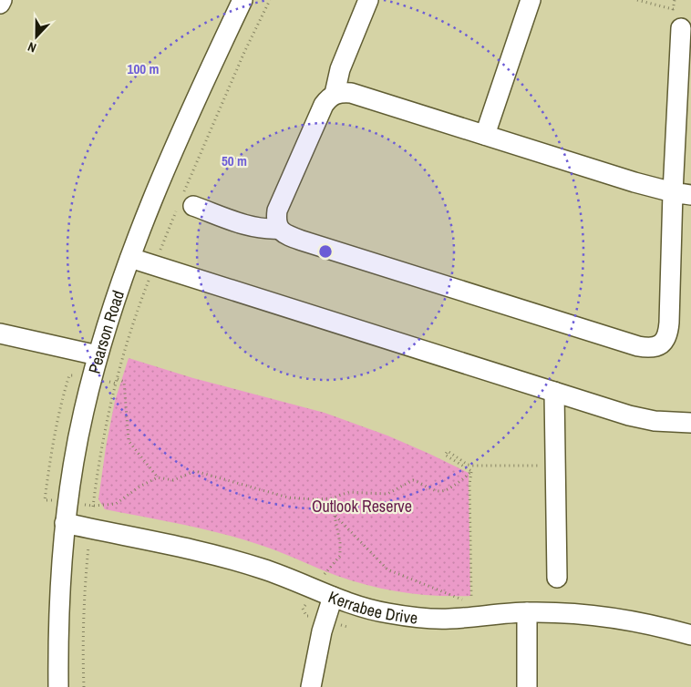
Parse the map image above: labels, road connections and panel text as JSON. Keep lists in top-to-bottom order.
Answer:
{
  "streets": {
    "street": ["Pearson Road", "Kerrabee Drive"]
  },
  "crossings": [
    ["Pearson Road", "Kerrabee Drive"]
  ],
  "parks": ["Outlook Reserve"],
  "north": "bottom",
  "rings": ["100 m", "50 m"]
}
